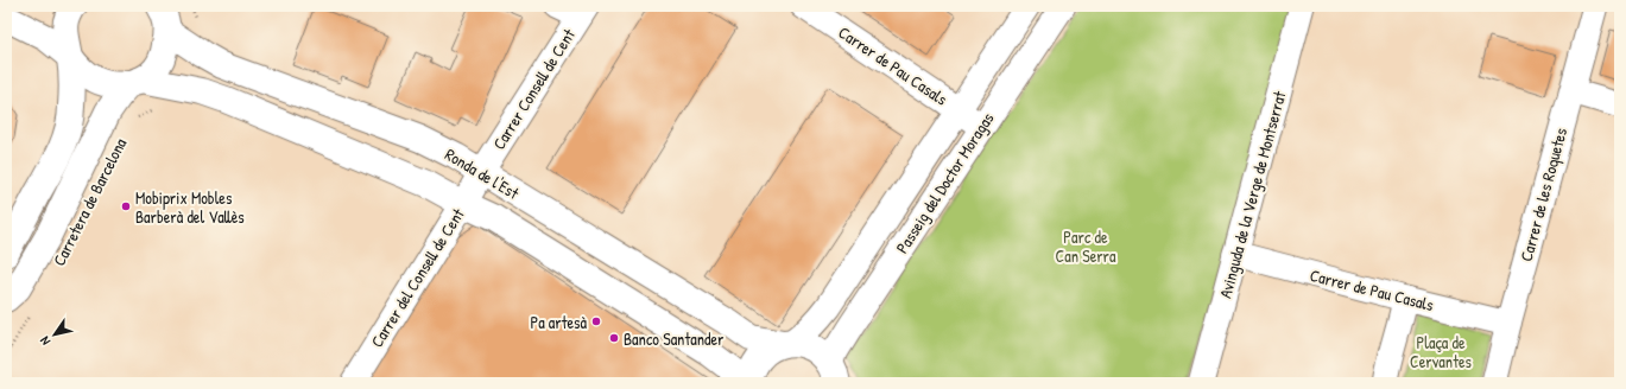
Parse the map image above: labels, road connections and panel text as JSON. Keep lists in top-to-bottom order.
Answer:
{
  "streets": {
    "street": [
      "Carrer de Pau Casals",
      "Carrer Consell de Cent",
      "Ronda de l'Est",
      "Passeig del Doctor Moragas",
      "Avinguda de la Verge de Montserrat",
      "Carrer de les Roquetes",
      "Carrer del Consell de Cent"
    ],
    "path": ["Carretera de Barcelona"]
  },
  "crossings": [
    ["Carrer de Pau Casals", "Passeig del Doctor Moragas"],
    ["Carrer de Pau Casals", "Avinguda de la Verge de Montserrat"],
    ["Carrer de Pau Casals", "Carrer de les Roquetes"],
    ["Carrer Consell de Cent", "Ronda de l'Est"],
    ["Carrer Consell de Cent", "Carrer del Consell de Cent"],
    ["Ronda de l'Est", "Passeig del Doctor Moragas"],
    ["Ronda de l'Est", "Carrer del Consell de Cent"]
  ],
  "parks": ["Parc de Can Serra", "Plaça de Cervantes"],
  "places": ["Mobiprix Mobles Barberà del Vallès", "Pa artesà", "Banco Santander"],
  "north": "bottom left"
}
